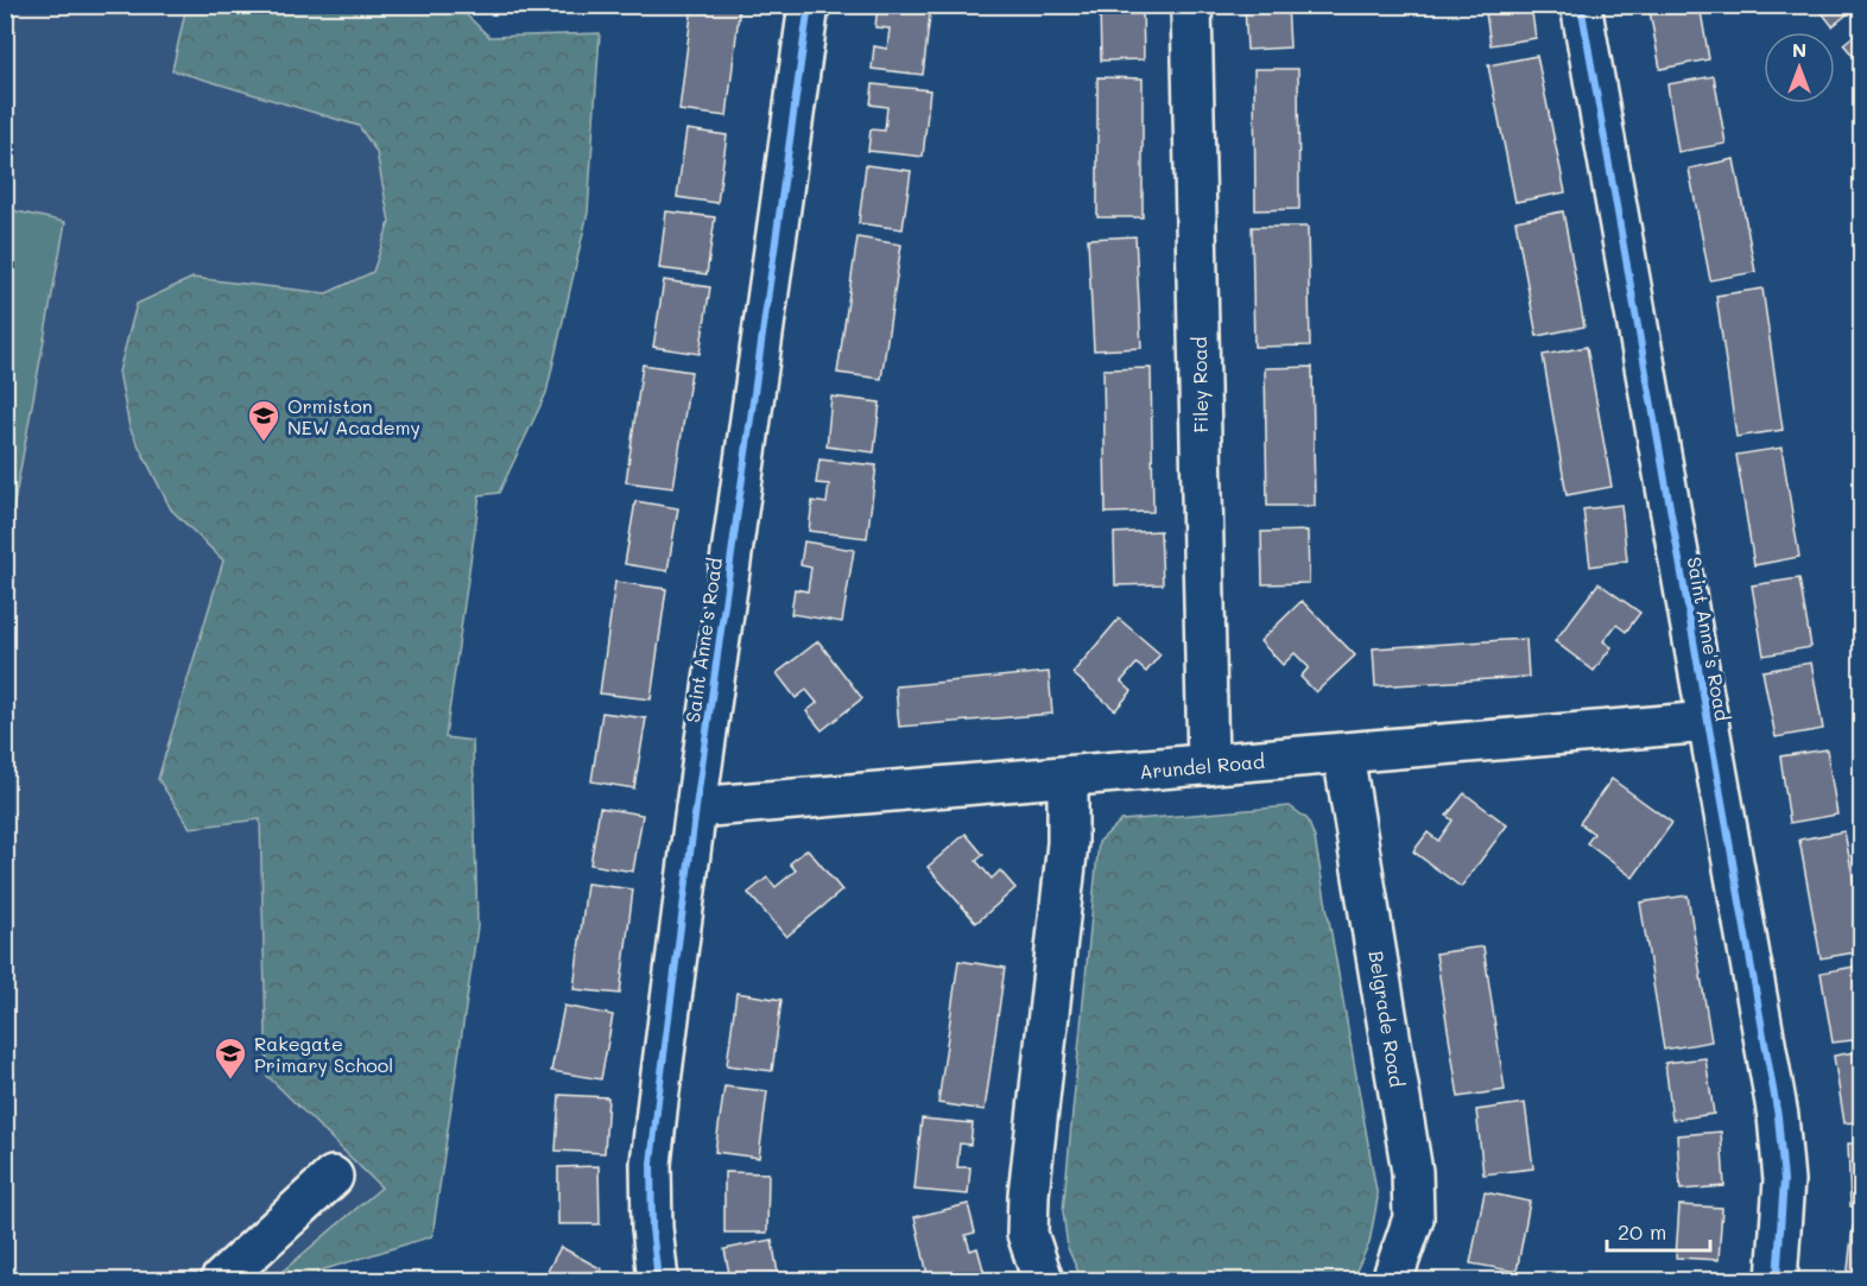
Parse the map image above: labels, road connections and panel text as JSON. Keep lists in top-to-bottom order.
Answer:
{
  "streets": {
    "street": [
      "Filey Road",
      "Saint Anne's Road",
      "Arundel Road",
      "Belgrade Road"
    ]
  },
  "crossings": [
    ["Filey Road", "Arundel Road"],
    ["Saint Anne's Road", "Arundel Road"],
    ["Arundel Road", "Belgrade Road"]
  ],
  "places": {
    "school or university": ["Ormiston NEW Academy", "Rakegate Primary School"]
  },
  "scale_bar": "20 m",
  "north": "top"
}
